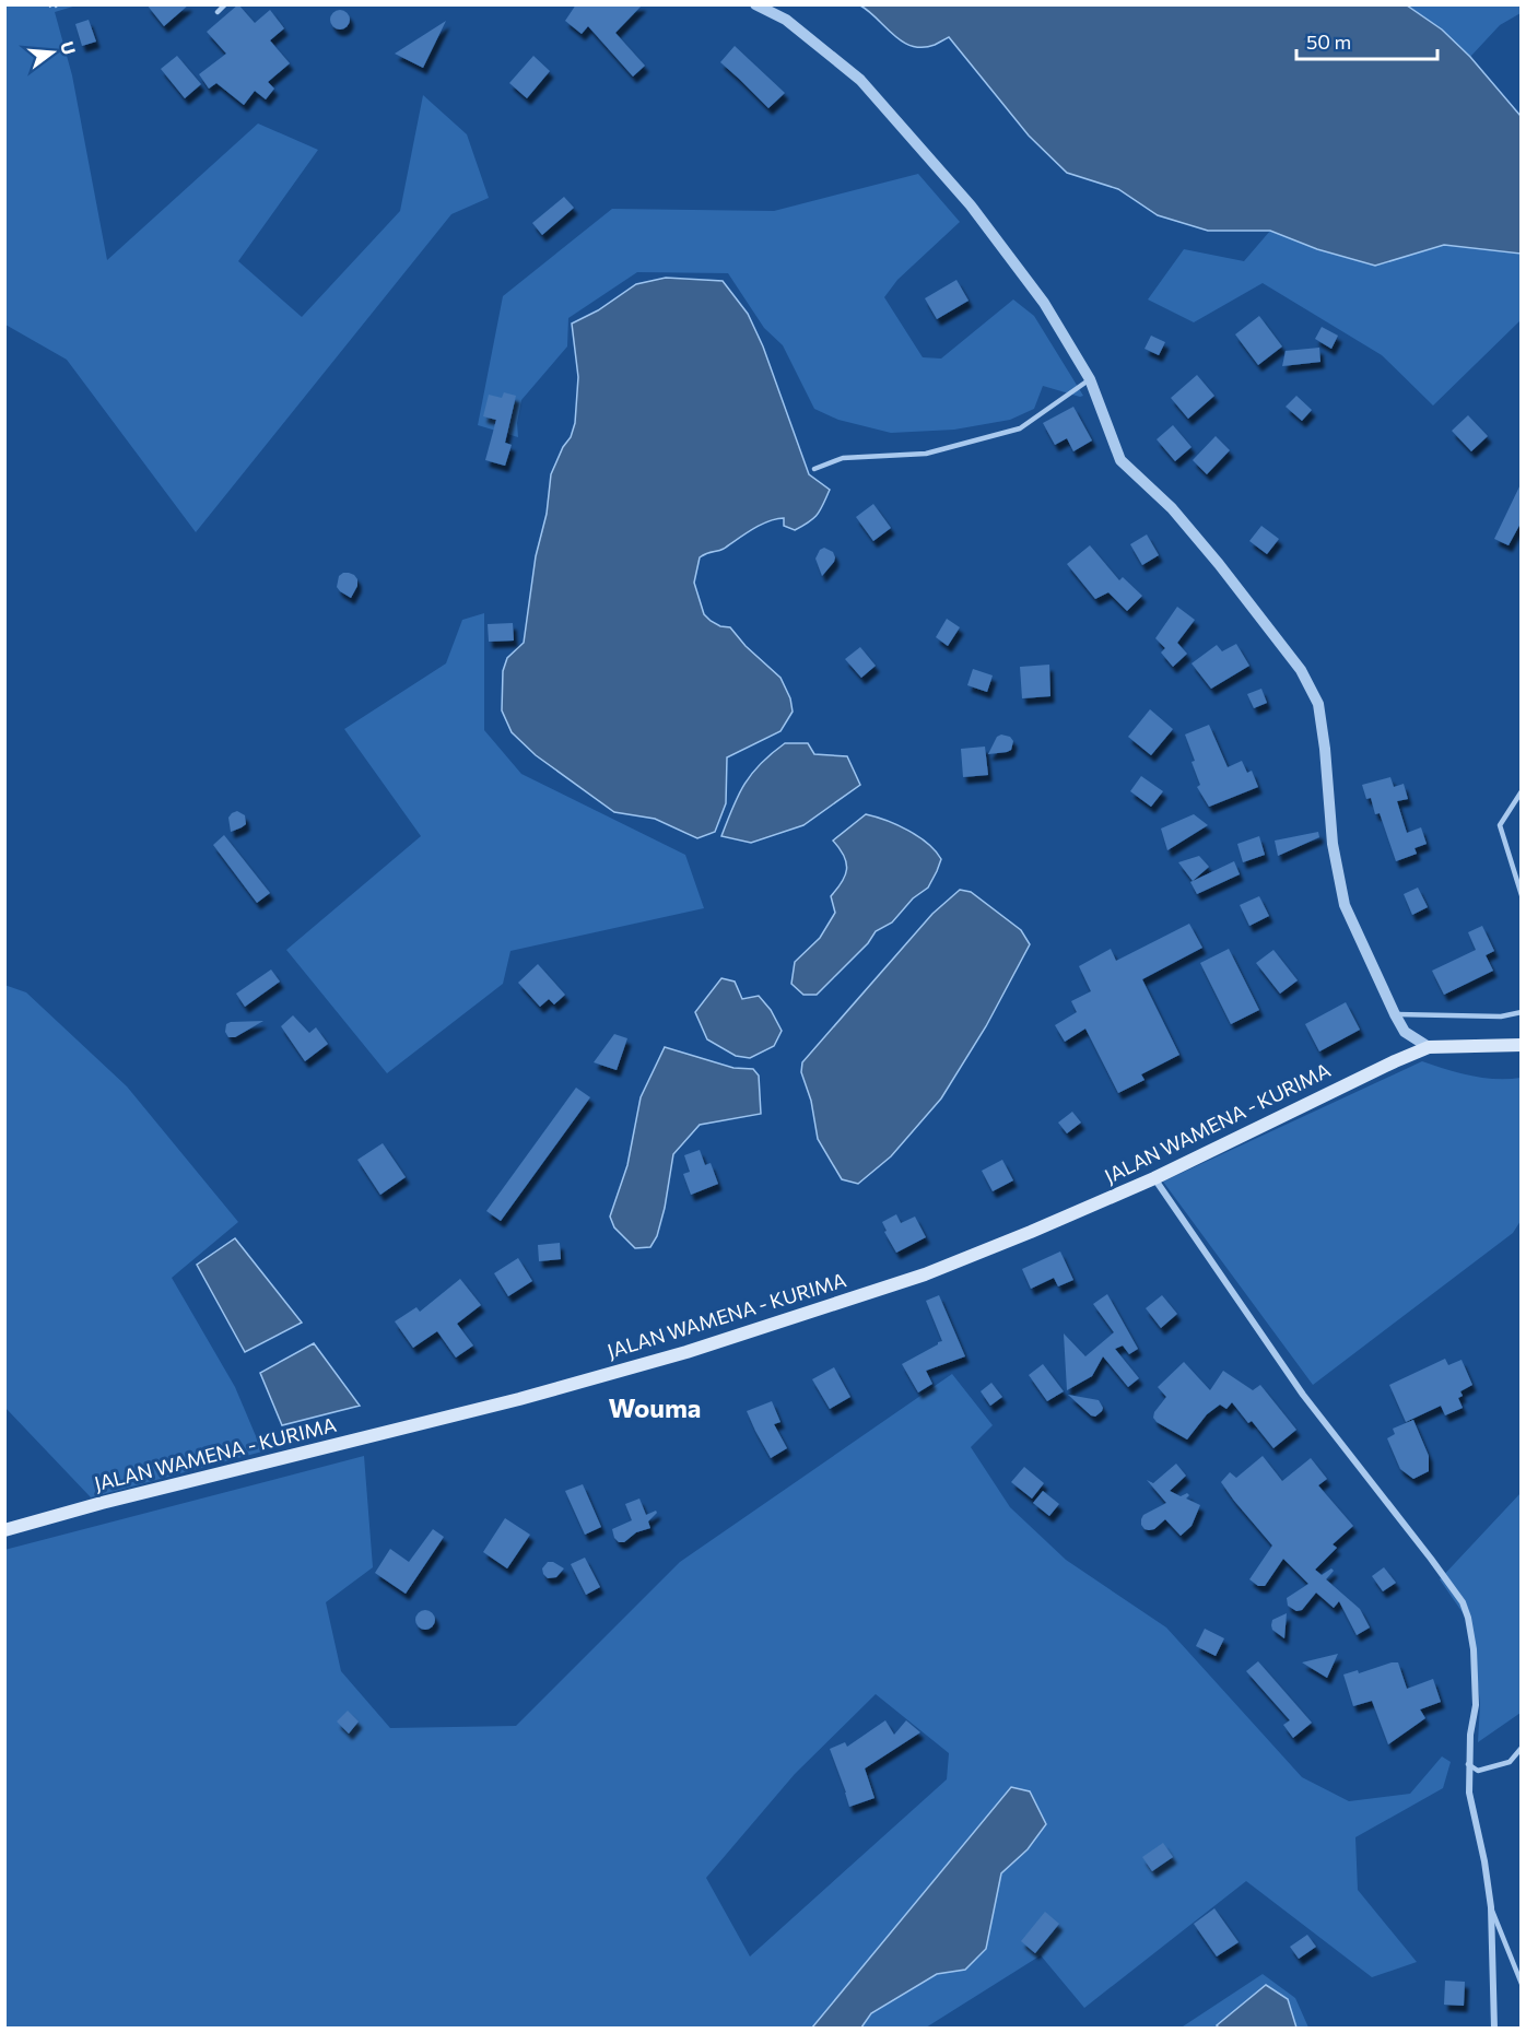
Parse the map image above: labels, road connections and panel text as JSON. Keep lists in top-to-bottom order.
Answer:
{
  "streets": {
    "main road": ["JALAN WAMENA - KURIMA"]
  },
  "districts": ["Wouma"],
  "scale_bar": "50 m",
  "north": "right"
}
